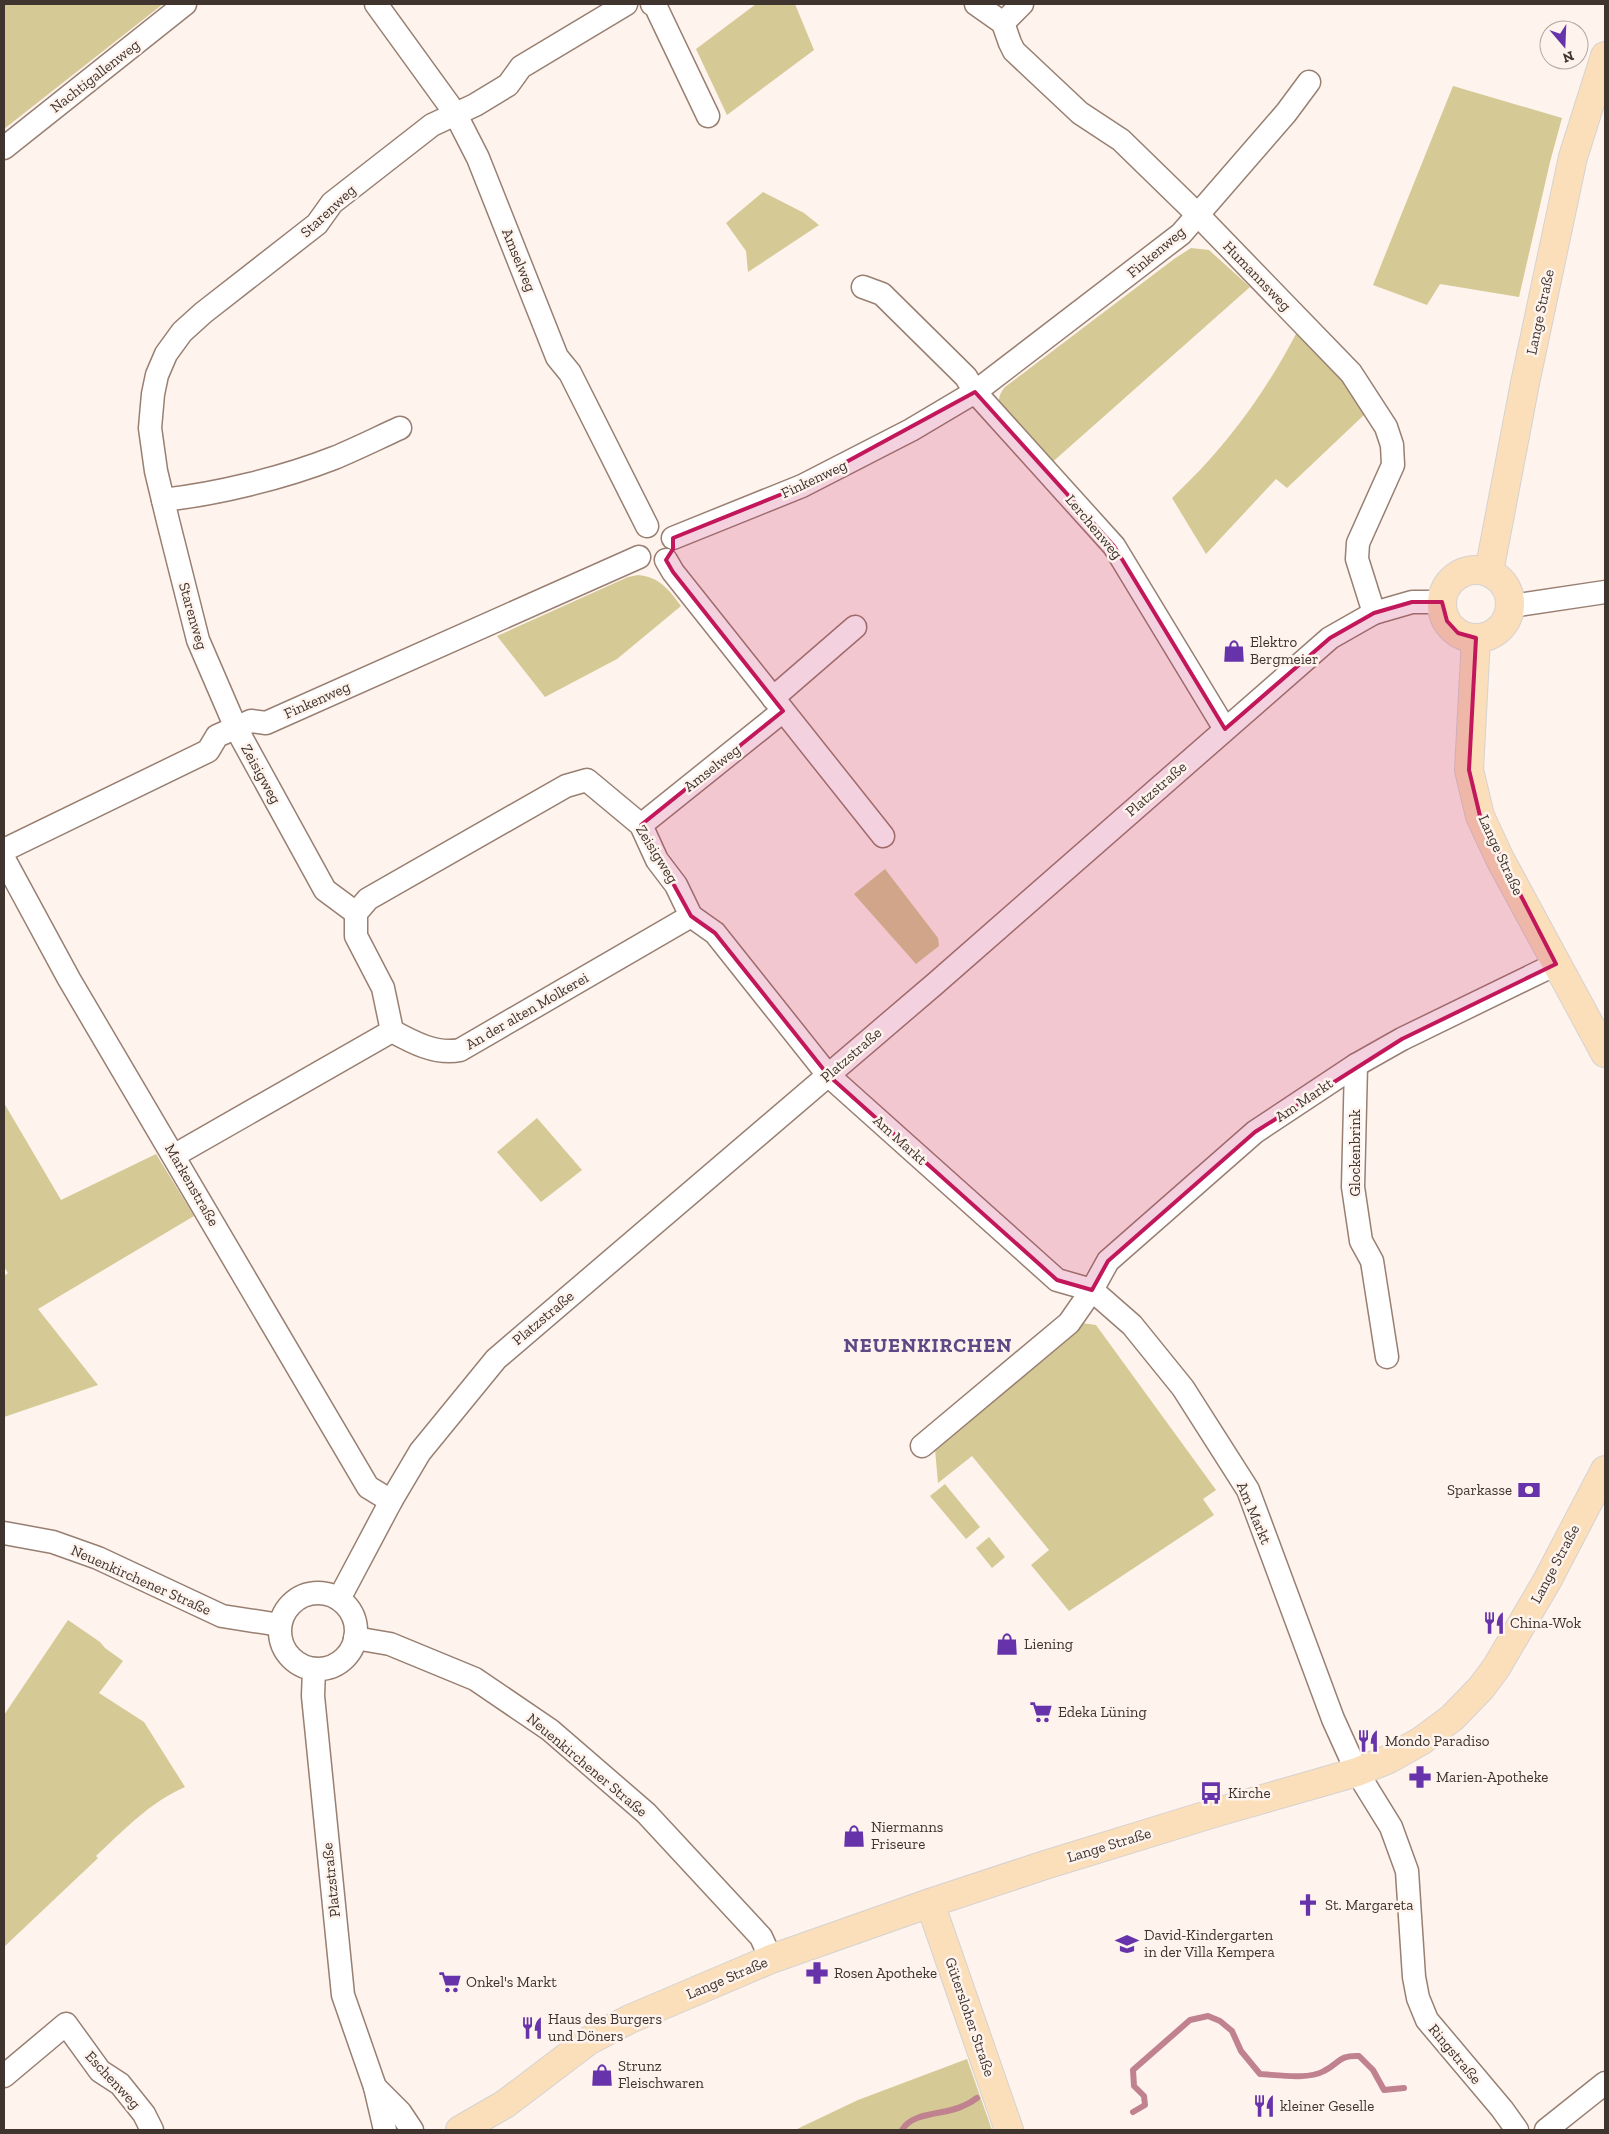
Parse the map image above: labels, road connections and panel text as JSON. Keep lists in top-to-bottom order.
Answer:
{
  "streets": {
    "main road": ["Lange Straße", "Gütersloher Straße"],
    "street": [
      "Nachtigallenweg",
      "Starenweg",
      "Finkenweg",
      "Amselweg",
      "Humannsweg",
      "Lerchenweg",
      "Zeisigweg",
      "Platzstraße",
      "An der alten Molkerei",
      "Am Markt",
      "Glockenbrink",
      "Markenstraße",
      "Neuenkirchener Straße",
      "Ringstraße",
      "Eschenweg"
    ]
  },
  "crossings": [
    ["Starenweg", "Finkenweg"],
    ["Starenweg", "Amselweg"],
    ["Starenweg", "Zeisigweg"],
    ["Finkenweg", "Amselweg"],
    ["Finkenweg", "Humannsweg"],
    ["Finkenweg", "Lerchenweg"],
    ["Finkenweg", "Zeisigweg"],
    ["Amselweg", "Zeisigweg"],
    ["Humannsweg", "Platzstraße"],
    ["Lange Straße", "Platzstraße"],
    ["Lange Straße", "Am Markt"],
    ["Lange Straße", "Neuenkirchener Straße"],
    ["Lange Straße", "Gütersloher Straße"],
    ["Lange Straße", "Ringstraße"],
    ["Lerchenweg", "Platzstraße"],
    ["Zeisigweg", "Platzstraße"],
    ["Zeisigweg", "An der alten Molkerei"],
    ["Zeisigweg", "Am Markt"],
    ["Platzstraße", "Am Markt"],
    ["Platzstraße", "Markenstraße"],
    ["Platzstraße", "Neuenkirchener Straße"],
    ["Am Markt", "Glockenbrink"],
    ["Am Markt", "Ringstraße"]
  ],
  "districts": ["NEUENKIRCHEN"],
  "places": {
    "shop": [
      "Elektro Bergmeier",
      "Liening",
      "Niermanns Friseure",
      "Strunz Fleischwaren"
    ],
    "bank": ["Sparkasse"],
    "restaurant": [
      "China-Wok",
      "Mondo Paradiso",
      "Haus des Burgers und Döners",
      "kleiner Geselle"
    ],
    "supermarket": ["Edeka Lüning", "Onkel's Markt"],
    "pharmacy": ["Marien-Apotheke", "Rosen Apotheke"],
    "bus stop": ["Kirche"],
    "church": ["St. Margareta"],
    "school or university": ["David-Kindergarten in der Villa Kempera"]
  },
  "north": "bottom"
}
